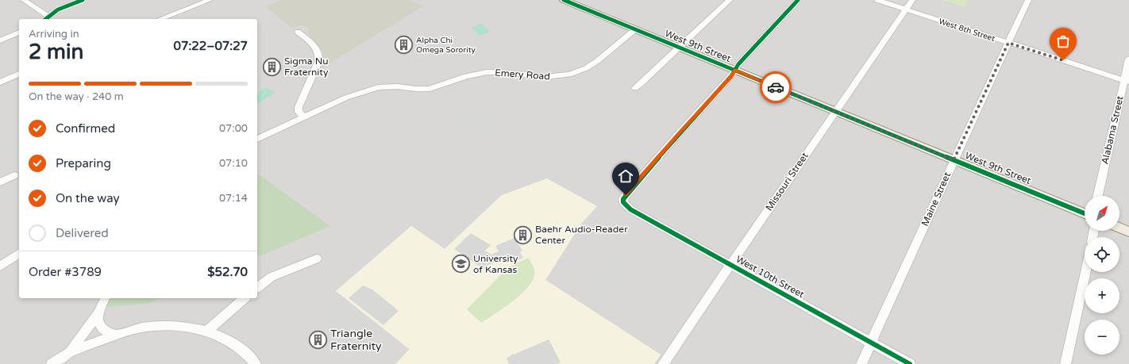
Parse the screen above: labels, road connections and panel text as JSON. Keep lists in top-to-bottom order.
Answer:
{
  "streets": {
    "main road": ["West 9th Street"],
    "street": [
      "West 8th Street",
      "Emery Road",
      "Alabama Street",
      "Missouri Street",
      "Maine Street",
      "West 10th Street"
    ]
  },
  "crossings": [
    ["West 8th Street", "Alabama Street"],
    ["West 8th Street", "Missouri Street"],
    ["West 8th Street", "Maine Street"],
    ["West 9th Street", "Emery Road"],
    ["West 9th Street", "Missouri Street"],
    ["West 9th Street", "Maine Street"],
    ["West 9th Street", "West 10th Street"],
    ["Missouri Street", "West 10th Street"],
    ["Maine Street", "West 10th Street"]
  ],
  "places": {
    "building": [
      "Alpha Chi Omega Sorority",
      "Sigma Nu Fraternity",
      "Baehr Audio-Reader Center",
      "Triangle Fraternity"
    ],
    "school or university": ["University of Kansas"]
  },
  "north": "top right",
  "page": {
    "heading": ["2 min", "Arriving in", "07:22–07:27"],
    "panel": ["Order #3789", "$52.70"],
    "bar": "On the way · 240 m",
    "list": [
      ["Confirmed", "07:00"],
      ["Preparing", "07:10"],
      ["On the way", "07:14"],
      "Delivered"
    ],
    "map_buttons": ["+", "−"]
  }
}
